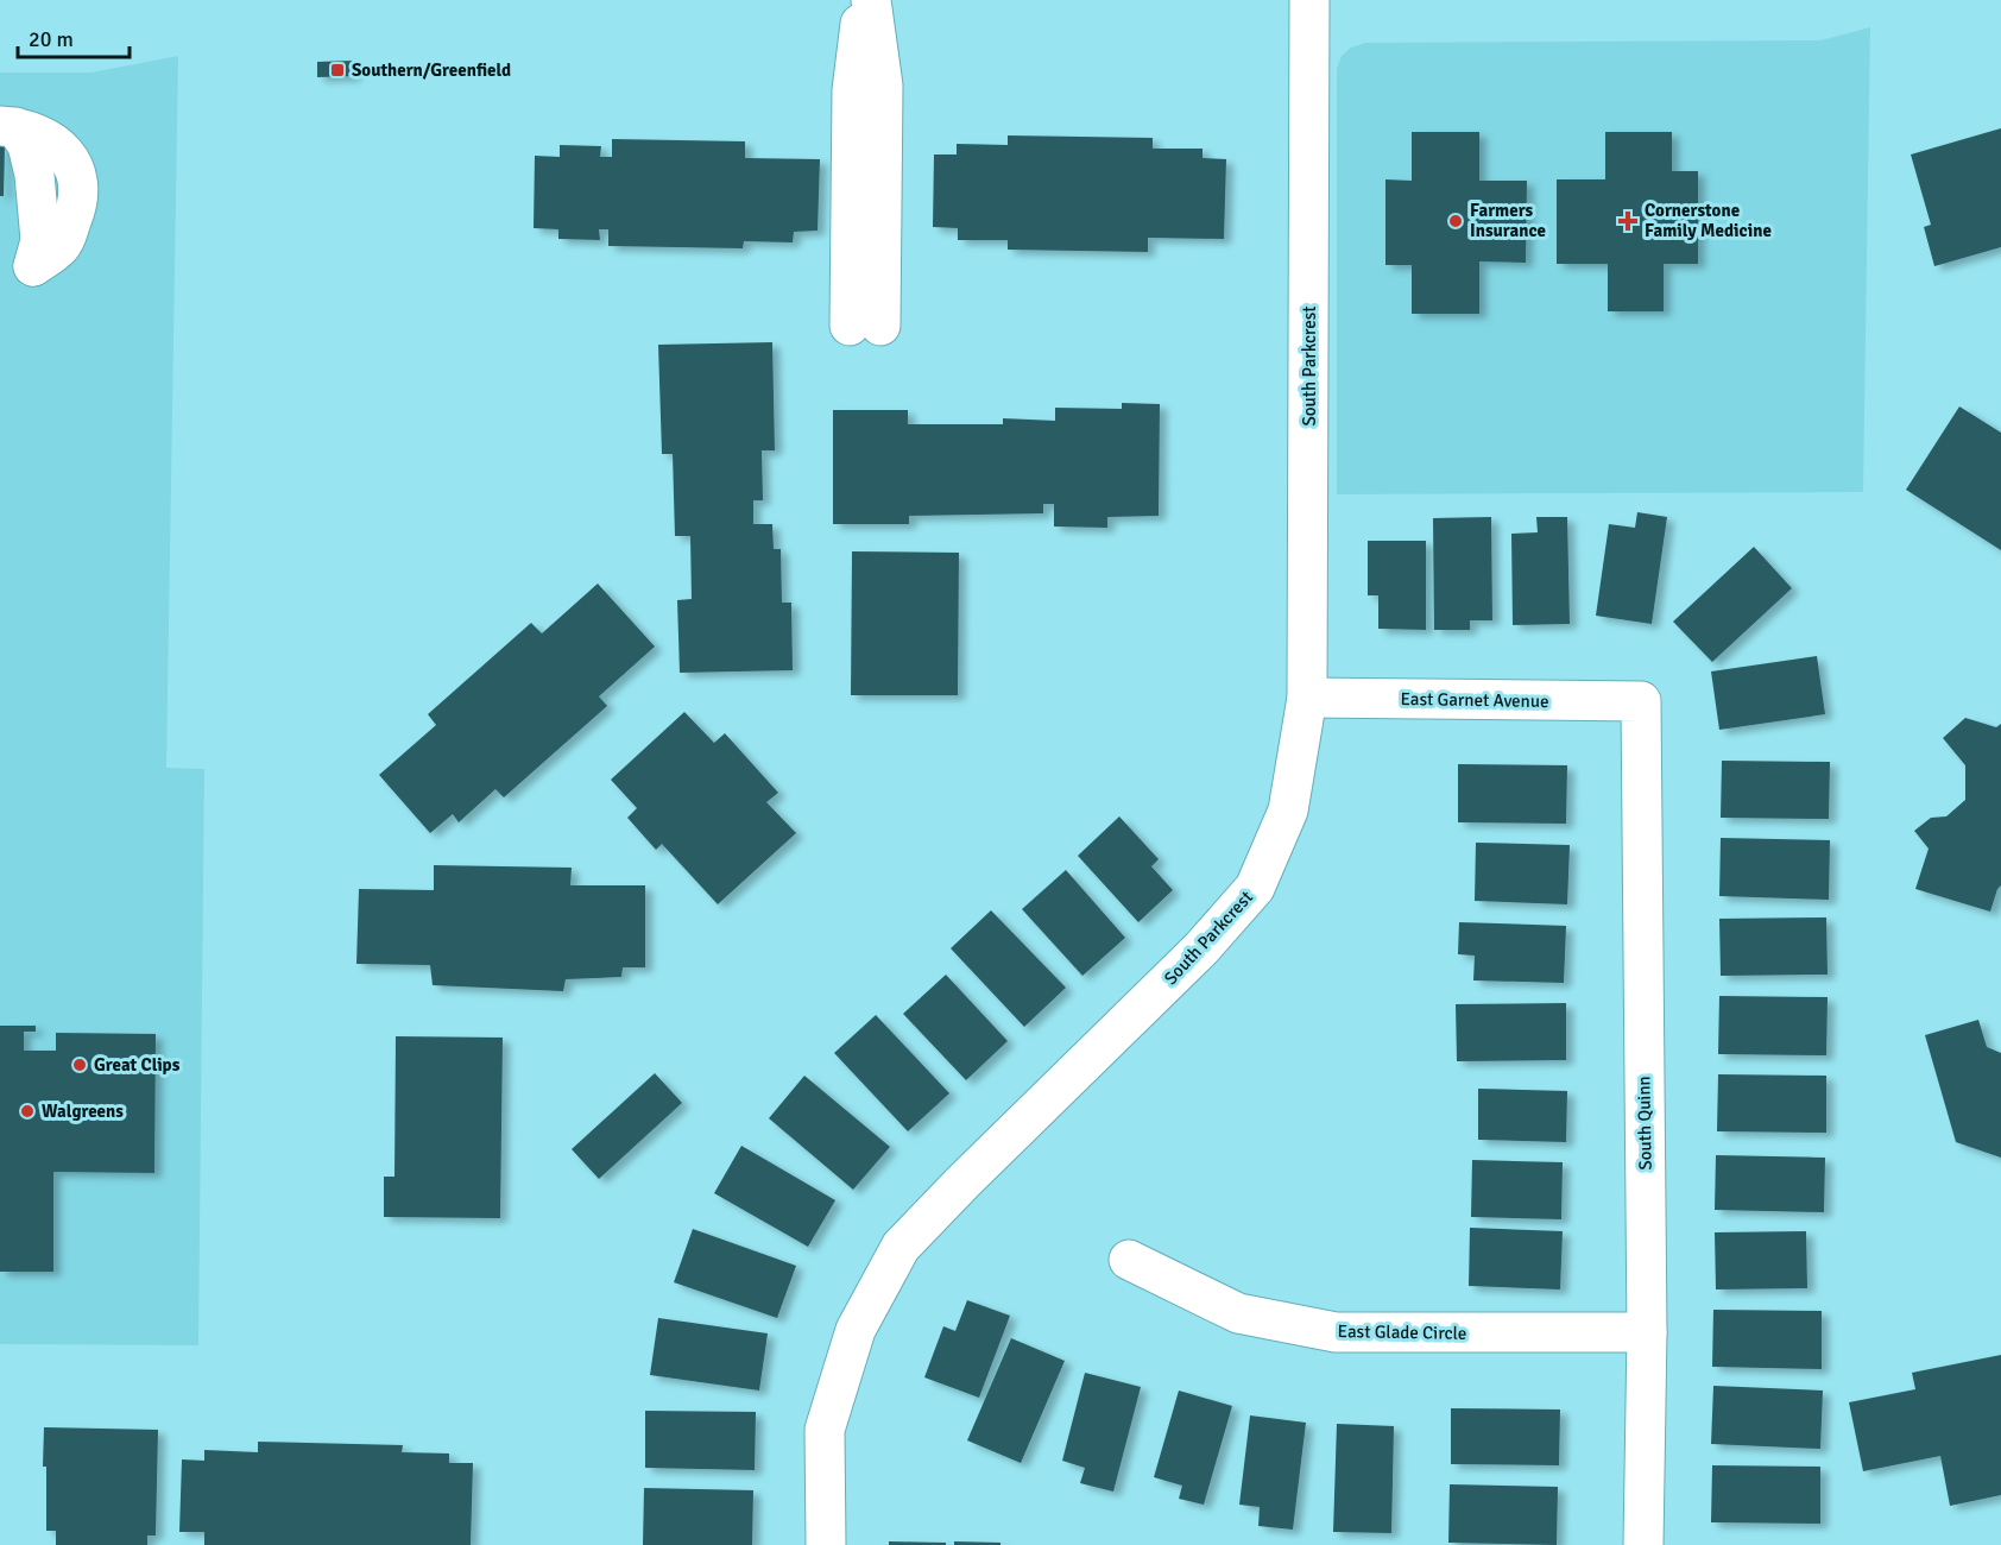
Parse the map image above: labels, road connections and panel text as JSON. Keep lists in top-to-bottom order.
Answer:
{
  "streets": {
    "street": [
      "South Parkcrest",
      "East Garnet Avenue",
      "South Quinn",
      "East Glade Circle"
    ]
  },
  "crossings": [
    ["South Parkcrest", "East Garnet Avenue"],
    ["East Garnet Avenue", "South Quinn"],
    ["South Quinn", "East Glade Circle"]
  ],
  "places": {
    "transit": ["Southern/Greenfield"],
    "other": ["Farmers Insurance", "Great Clips", "Walgreens"],
    "health": ["Cornerstone Family Medicine"]
  },
  "scale_bar": "20 m"
}
